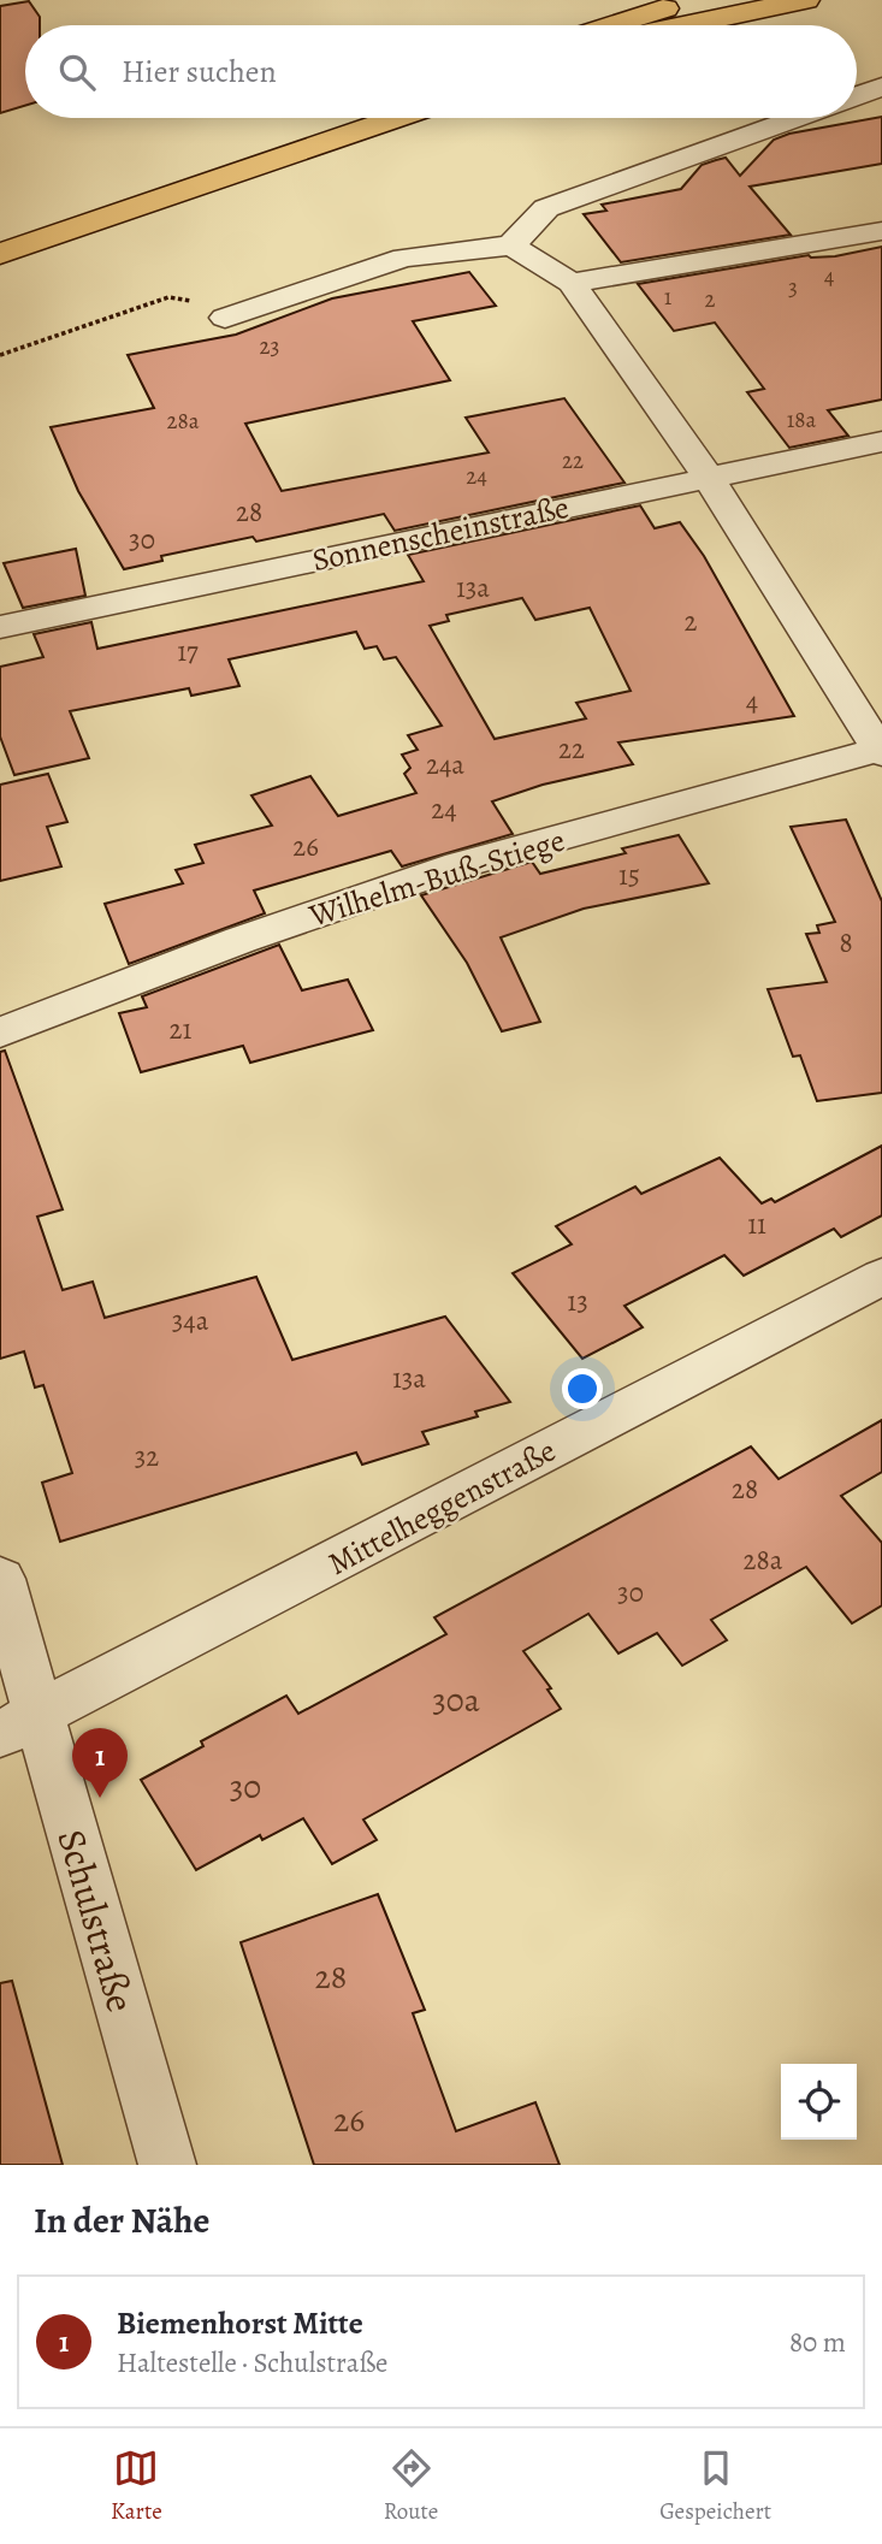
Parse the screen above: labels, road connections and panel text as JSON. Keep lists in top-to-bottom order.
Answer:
{
  "streets": {
    "street": [
      "Sonnenscheinstraße",
      "Wilhelm-Buß-Stiege",
      "Mittelheggenstraße",
      "Schulstraße"
    ]
  },
  "crossings": [
    ["Mittelheggenstraße", "Schulstraße"]
  ],
  "house_numbers": [
    "4",
    "3",
    "1",
    "2",
    "23",
    "18a",
    "28a",
    "22",
    "24",
    "28",
    "30",
    "13a",
    "2",
    "17",
    "4",
    "22",
    "24a",
    "24",
    "26",
    "15",
    "8",
    "21",
    "11",
    "13",
    "34a",
    "13a",
    "32",
    "28",
    "28a",
    "30",
    "30a",
    "30",
    "28",
    "26"
  ],
  "page": {
    "search": "Hier suchen",
    "pins": "1",
    "heading": "In der Nähe",
    "list": [
      {
        "mark": "1",
        "name": "Biemenhorst Mitte",
        "note": "Haltestelle · Schulstraße",
        "value": "80 m"
      }
    ],
    "nav": ["Karte", "Route", "Gespeichert"]
  }
}
